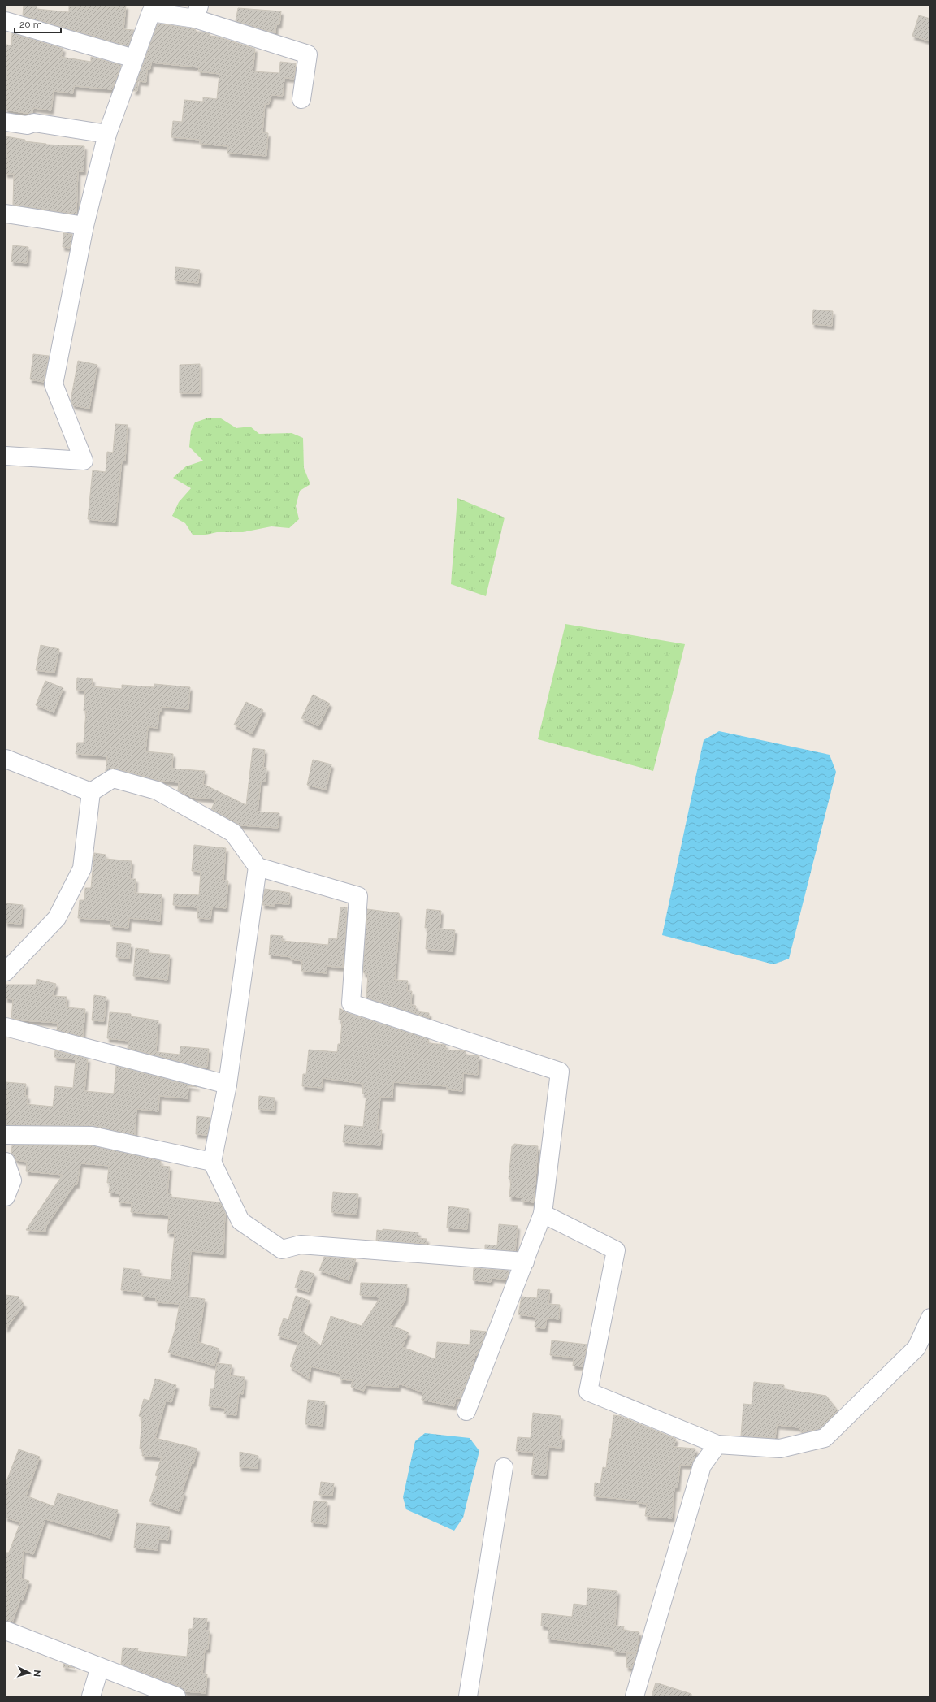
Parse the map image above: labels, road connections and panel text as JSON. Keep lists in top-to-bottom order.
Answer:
{
  "scale_bar": "20 m",
  "north": "right"
}
